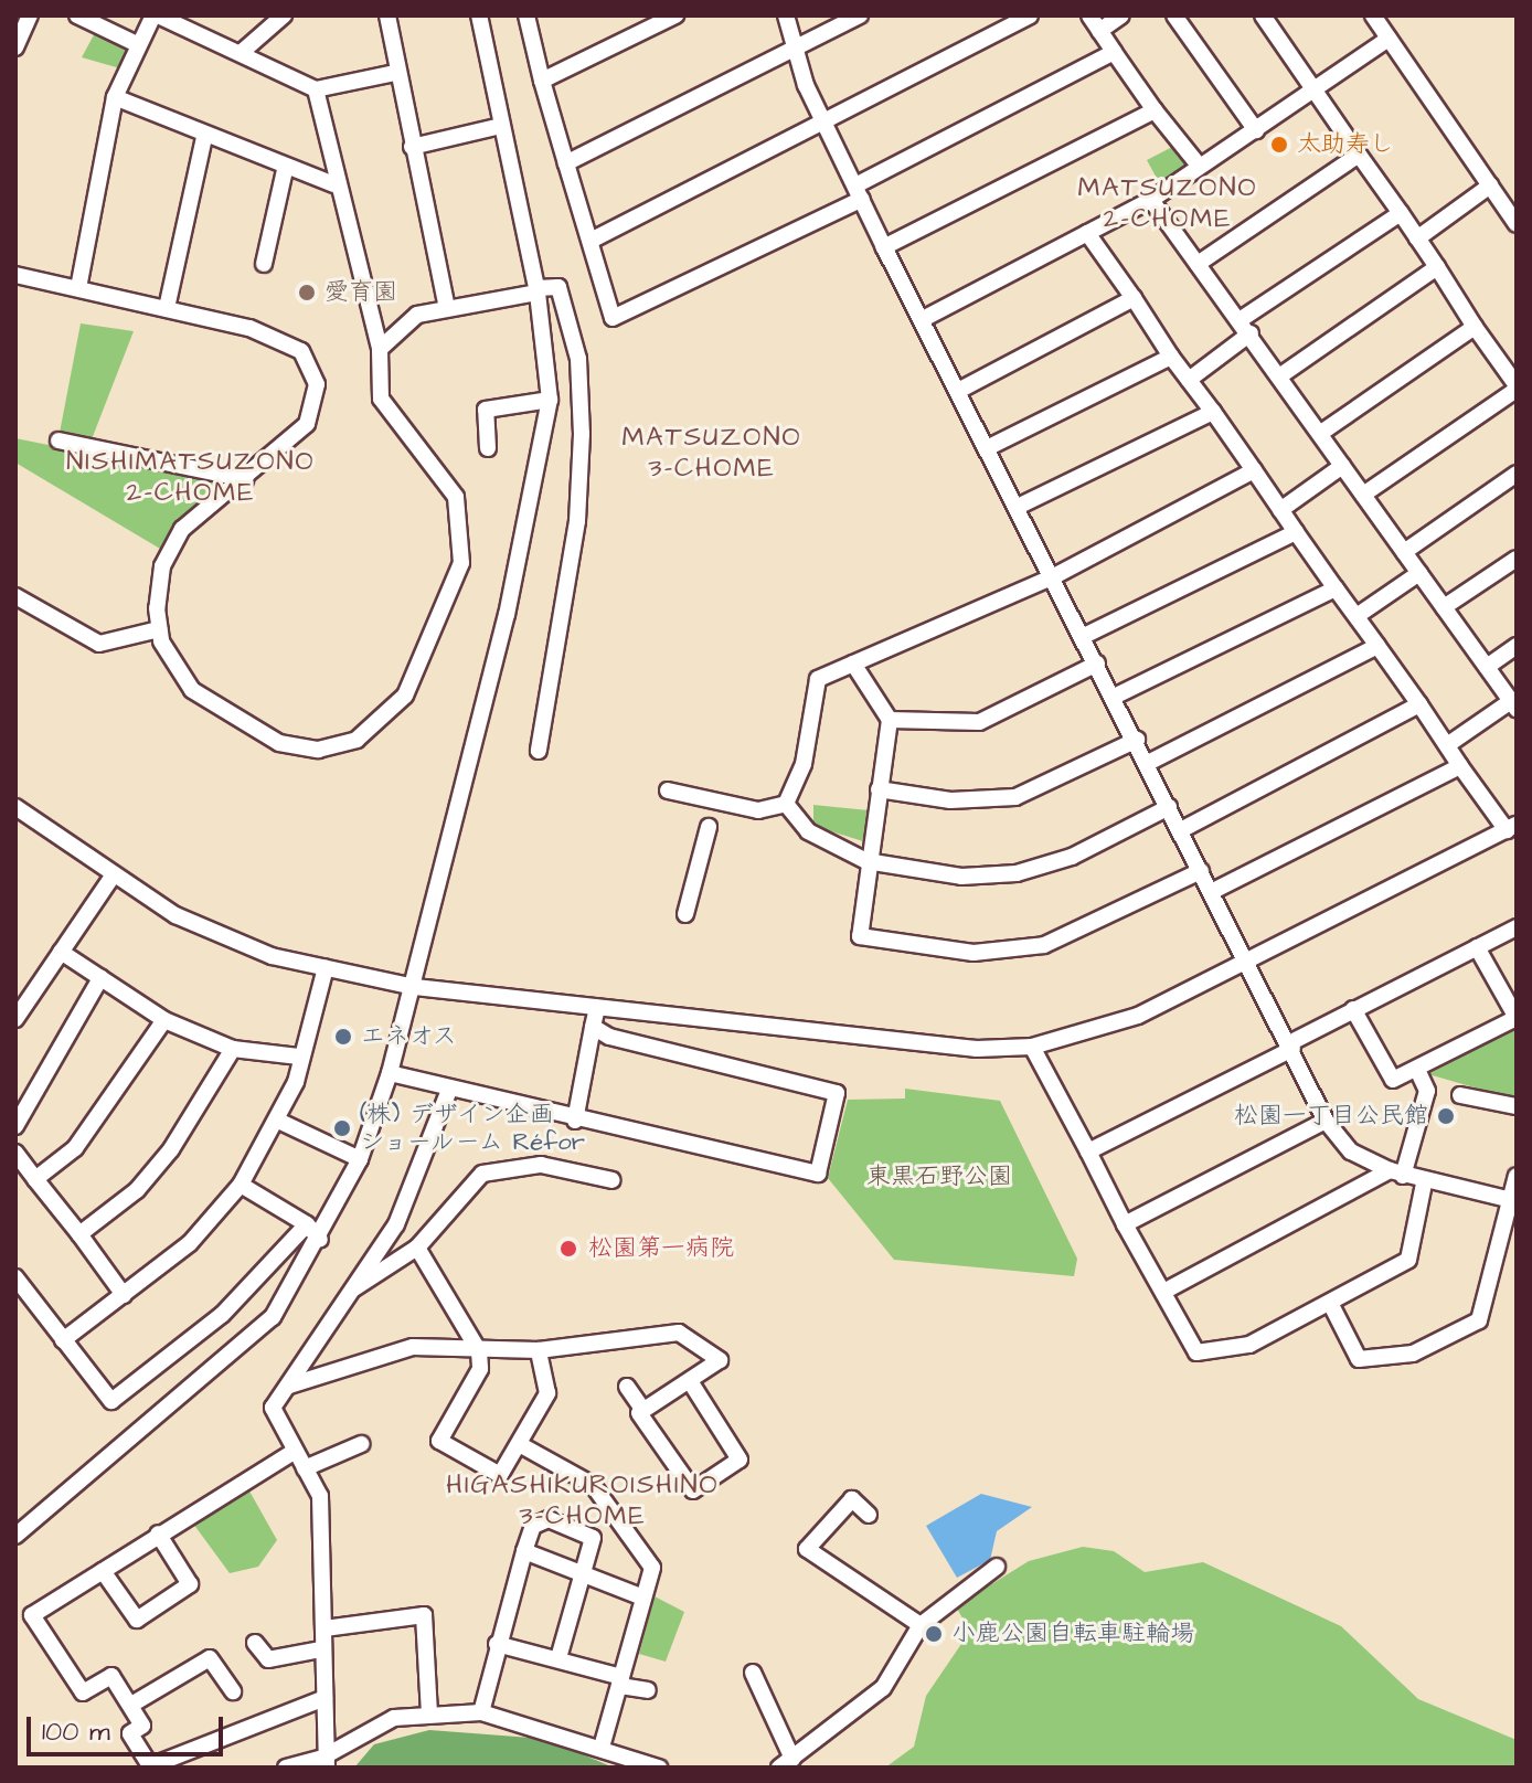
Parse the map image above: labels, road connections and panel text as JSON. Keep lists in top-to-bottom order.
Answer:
{
  "districts": [
    "MATSUZONO 2-CHOME",
    "MATSUZONO 3-CHOME",
    "NISHIMATSUZONO 2-CHOME",
    "HIGASHIKUROISHINO 3-CHOME"
  ],
  "parks": ["東黒石野公園"],
  "places": [
    "太助寿し",
    "愛育園",
    "エネオス",
    "松園一丁目公民館",
    "(株) デザイン企画 ショールーム Réfor",
    "松園第一病院",
    "小鹿公園自転車駐輪場"
  ],
  "scale_bar": "100 m"
}
